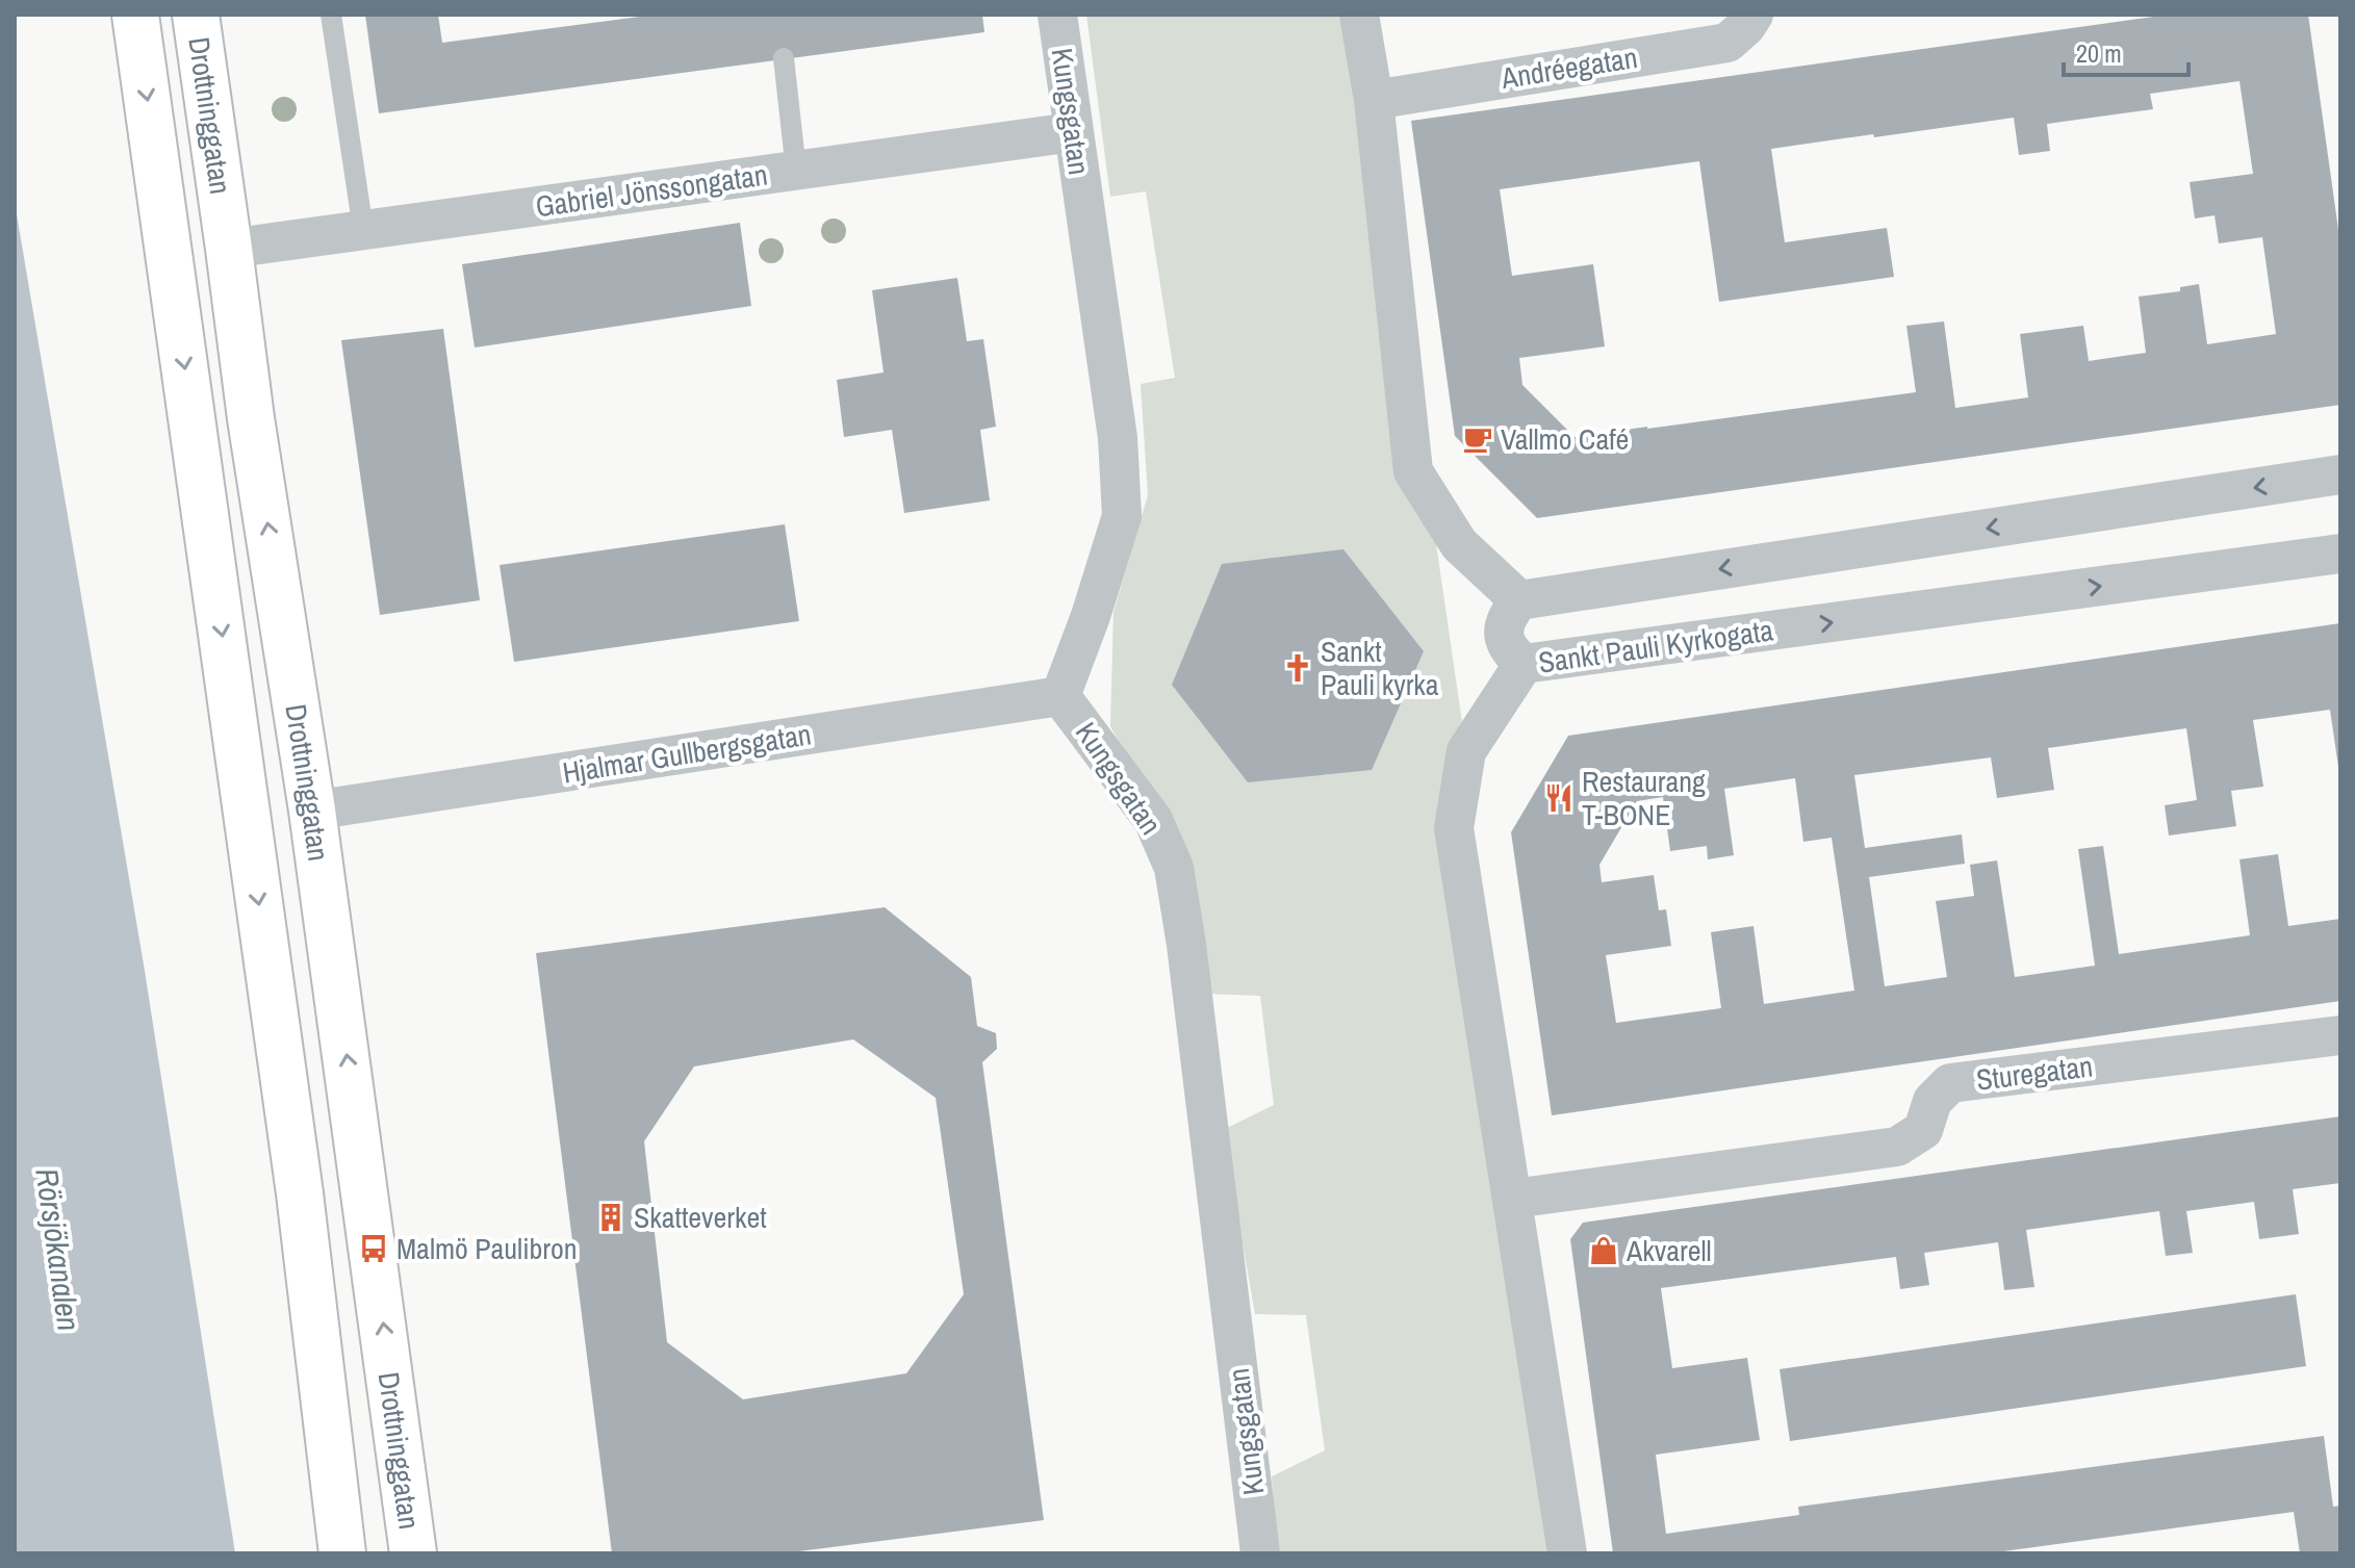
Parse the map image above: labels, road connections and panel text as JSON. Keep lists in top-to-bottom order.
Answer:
{
  "streets": {
    "main road": ["Drottninggatan"],
    "street": [
      "Andréegatan",
      "Kungsgatan",
      "Gabriel Jönssongatan",
      "Sankt Pauli Kyrkogata",
      "Hjalmar Gullbergsgatan",
      "Sturegatan"
    ]
  },
  "crossings": [
    ["Kungsgatan", "Gabriel Jönssongatan"],
    ["Kungsgatan", "Hjalmar Gullbergsgatan"],
    ["Drottninggatan", "Gabriel Jönssongatan"],
    ["Drottninggatan", "Hjalmar Gullbergsgatan"]
  ],
  "water": ["Rörsjökanalen"],
  "places": {
    "cafe": ["Vallmo Café"],
    "church": ["Sankt Pauli kyrka"],
    "restaurant": ["Restaurang T-BONE"],
    "building": ["Skatteverket"],
    "bus stop": ["Malmö Paulibron"],
    "shop": ["Akvarell"]
  },
  "scale_bar": "20 m"
}
